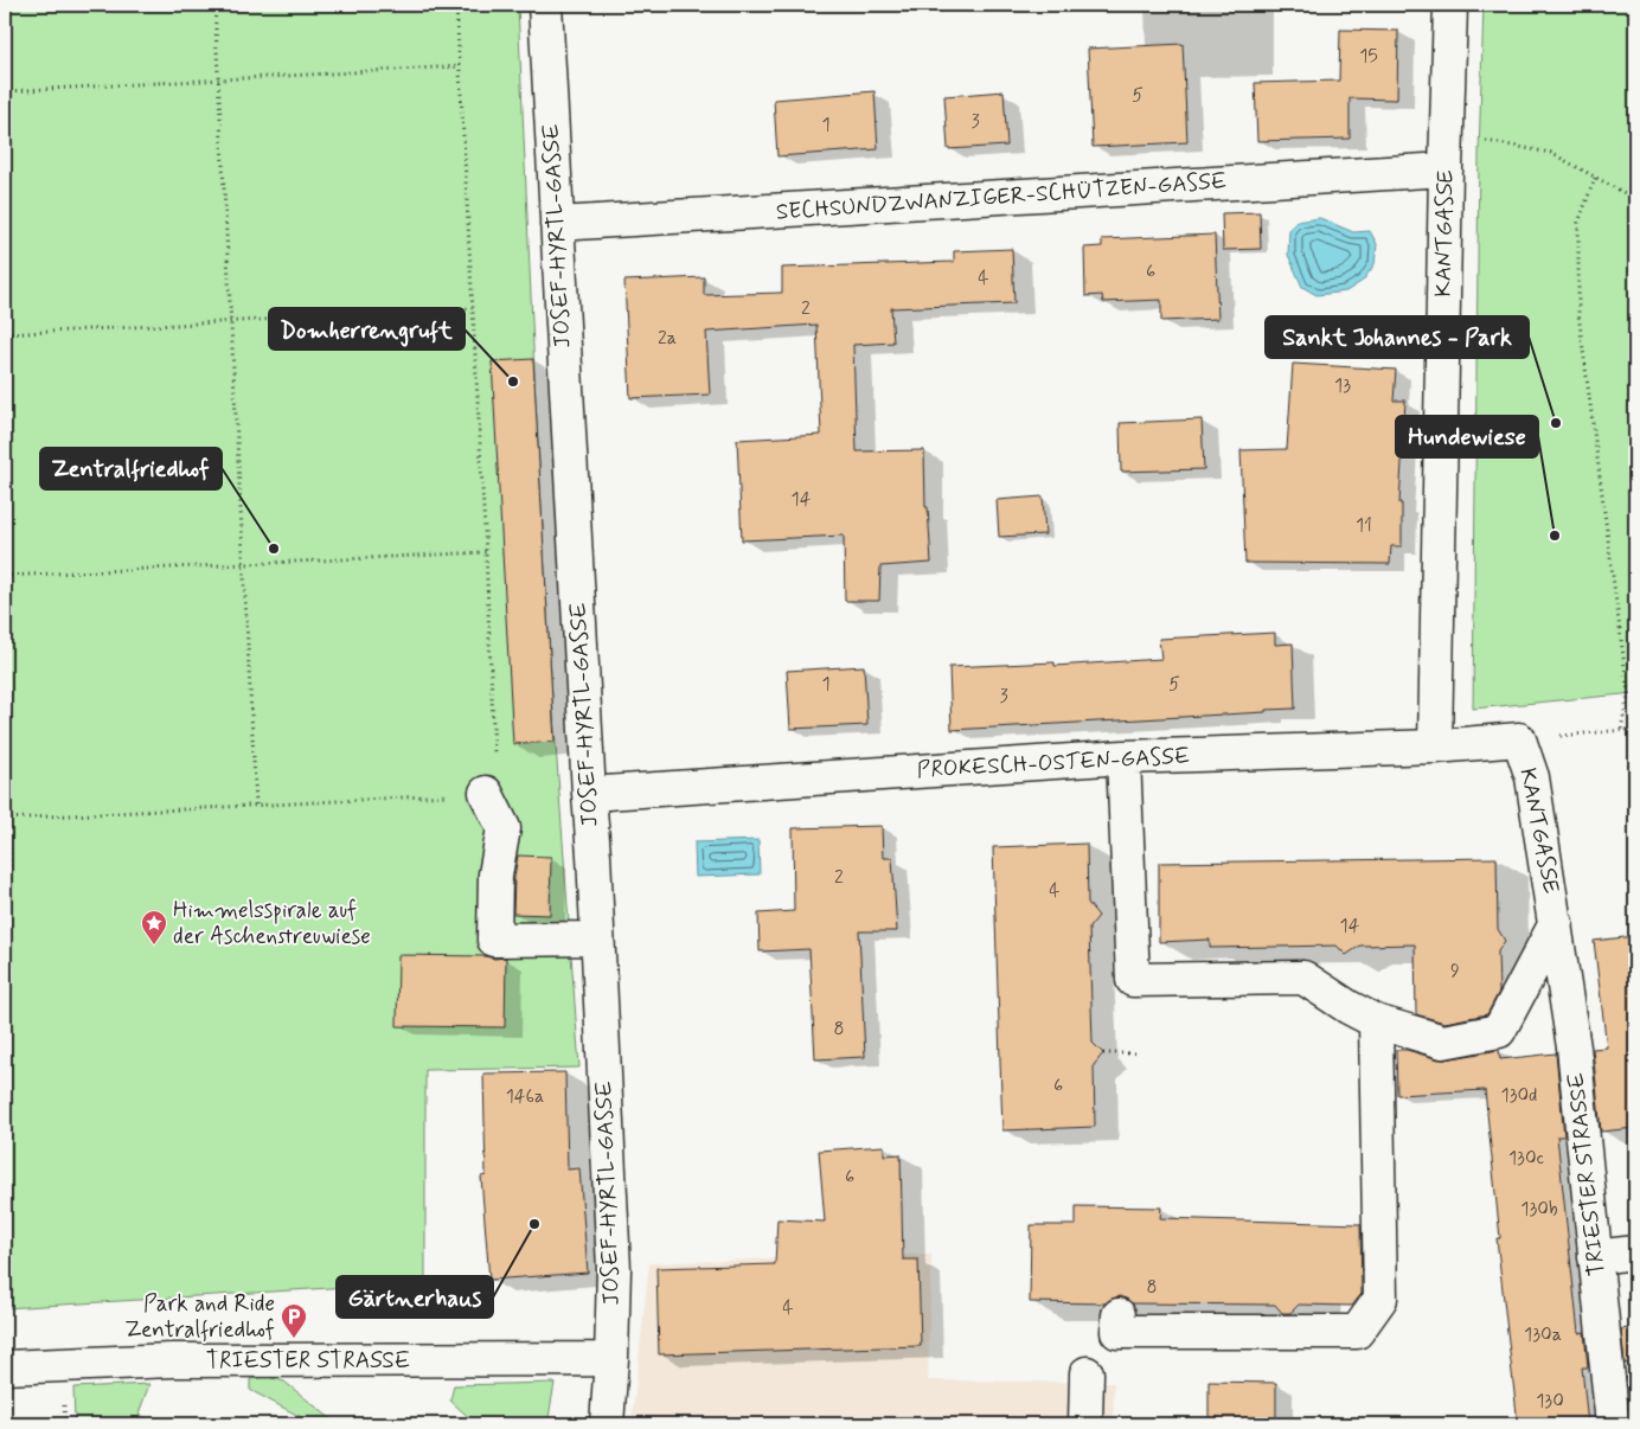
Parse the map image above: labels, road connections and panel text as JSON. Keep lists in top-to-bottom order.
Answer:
{
  "streets": {
    "street": [
      "SECHSUNDZWANZIGER-SCHÜTZEN-GASSE",
      "KANTGASSE",
      "JOSEF-HYRTL-GASSE",
      "PROKESCH-OSTEN-GASSE",
      "TRIESTER STRASSE"
    ]
  },
  "crossings": [
    ["SECHSUNDZWANZIGER-SCHÜTZEN-GASSE", "KANTGASSE"],
    ["SECHSUNDZWANZIGER-SCHÜTZEN-GASSE", "JOSEF-HYRTL-GASSE"],
    ["KANTGASSE", "PROKESCH-OSTEN-GASSE"],
    ["KANTGASSE", "TRIESTER STRASSE"],
    ["JOSEF-HYRTL-GASSE", "PROKESCH-OSTEN-GASSE"],
    ["JOSEF-HYRTL-GASSE", "TRIESTER STRASSE"]
  ],
  "places": {
    "other": [
      "Domherrengruft",
      "Sankt Johannes - Park",
      "Hundewiese",
      "Zentralfriedhof",
      "Gärtnerhaus"
    ],
    "place": ["Himmelsspirale auf der Aschenstreuwiese"],
    "parking": ["Park and Ride Zentralfriedhof"]
  },
  "house_numbers": [
    "15",
    "5",
    "3",
    "1",
    "6",
    "4",
    "2",
    "2a",
    "13",
    "14",
    "11",
    "1",
    "5",
    "3",
    "2",
    "4",
    "14",
    "9",
    "8",
    "6",
    "130d",
    "146a",
    "130c",
    "6",
    "130b",
    "8",
    "4",
    "130a",
    "130"
  ]
}
